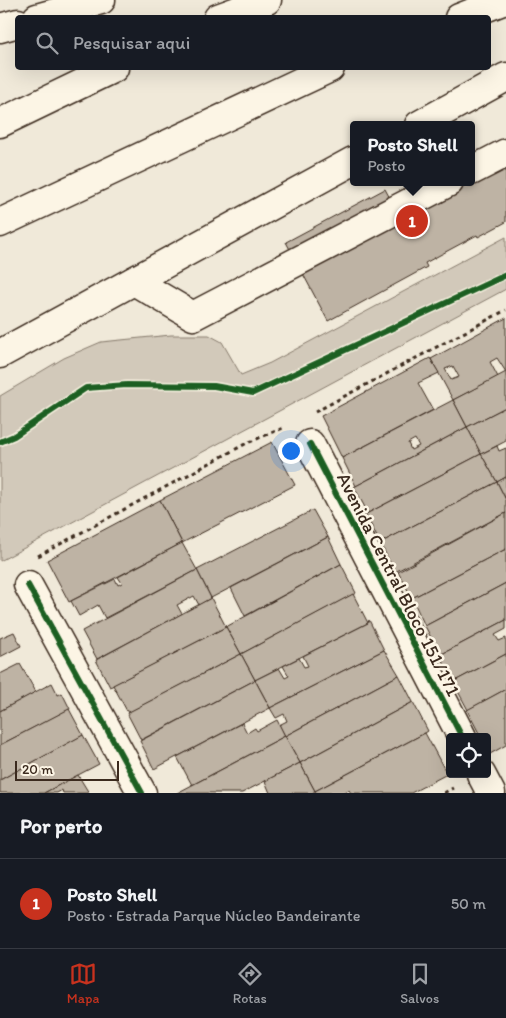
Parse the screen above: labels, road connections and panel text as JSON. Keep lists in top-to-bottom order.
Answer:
{
  "streets": {
    "main road": ["Avenida Central Bloco 151/171"]
  },
  "scale_bar": "20 m",
  "page": {
    "search": "Pesquisar aqui",
    "popup": ["Posto Shell", "Posto"],
    "pins": "1",
    "scale": "20 m",
    "heading": "Por perto",
    "list": [
      {
        "mark": "1",
        "name": "Posto Shell",
        "note": "Posto · Estrada Parque Núcleo Bandeirante",
        "value": "50 m"
      }
    ],
    "nav": ["Mapa", "Rotas", "Salvos"]
  }
}
